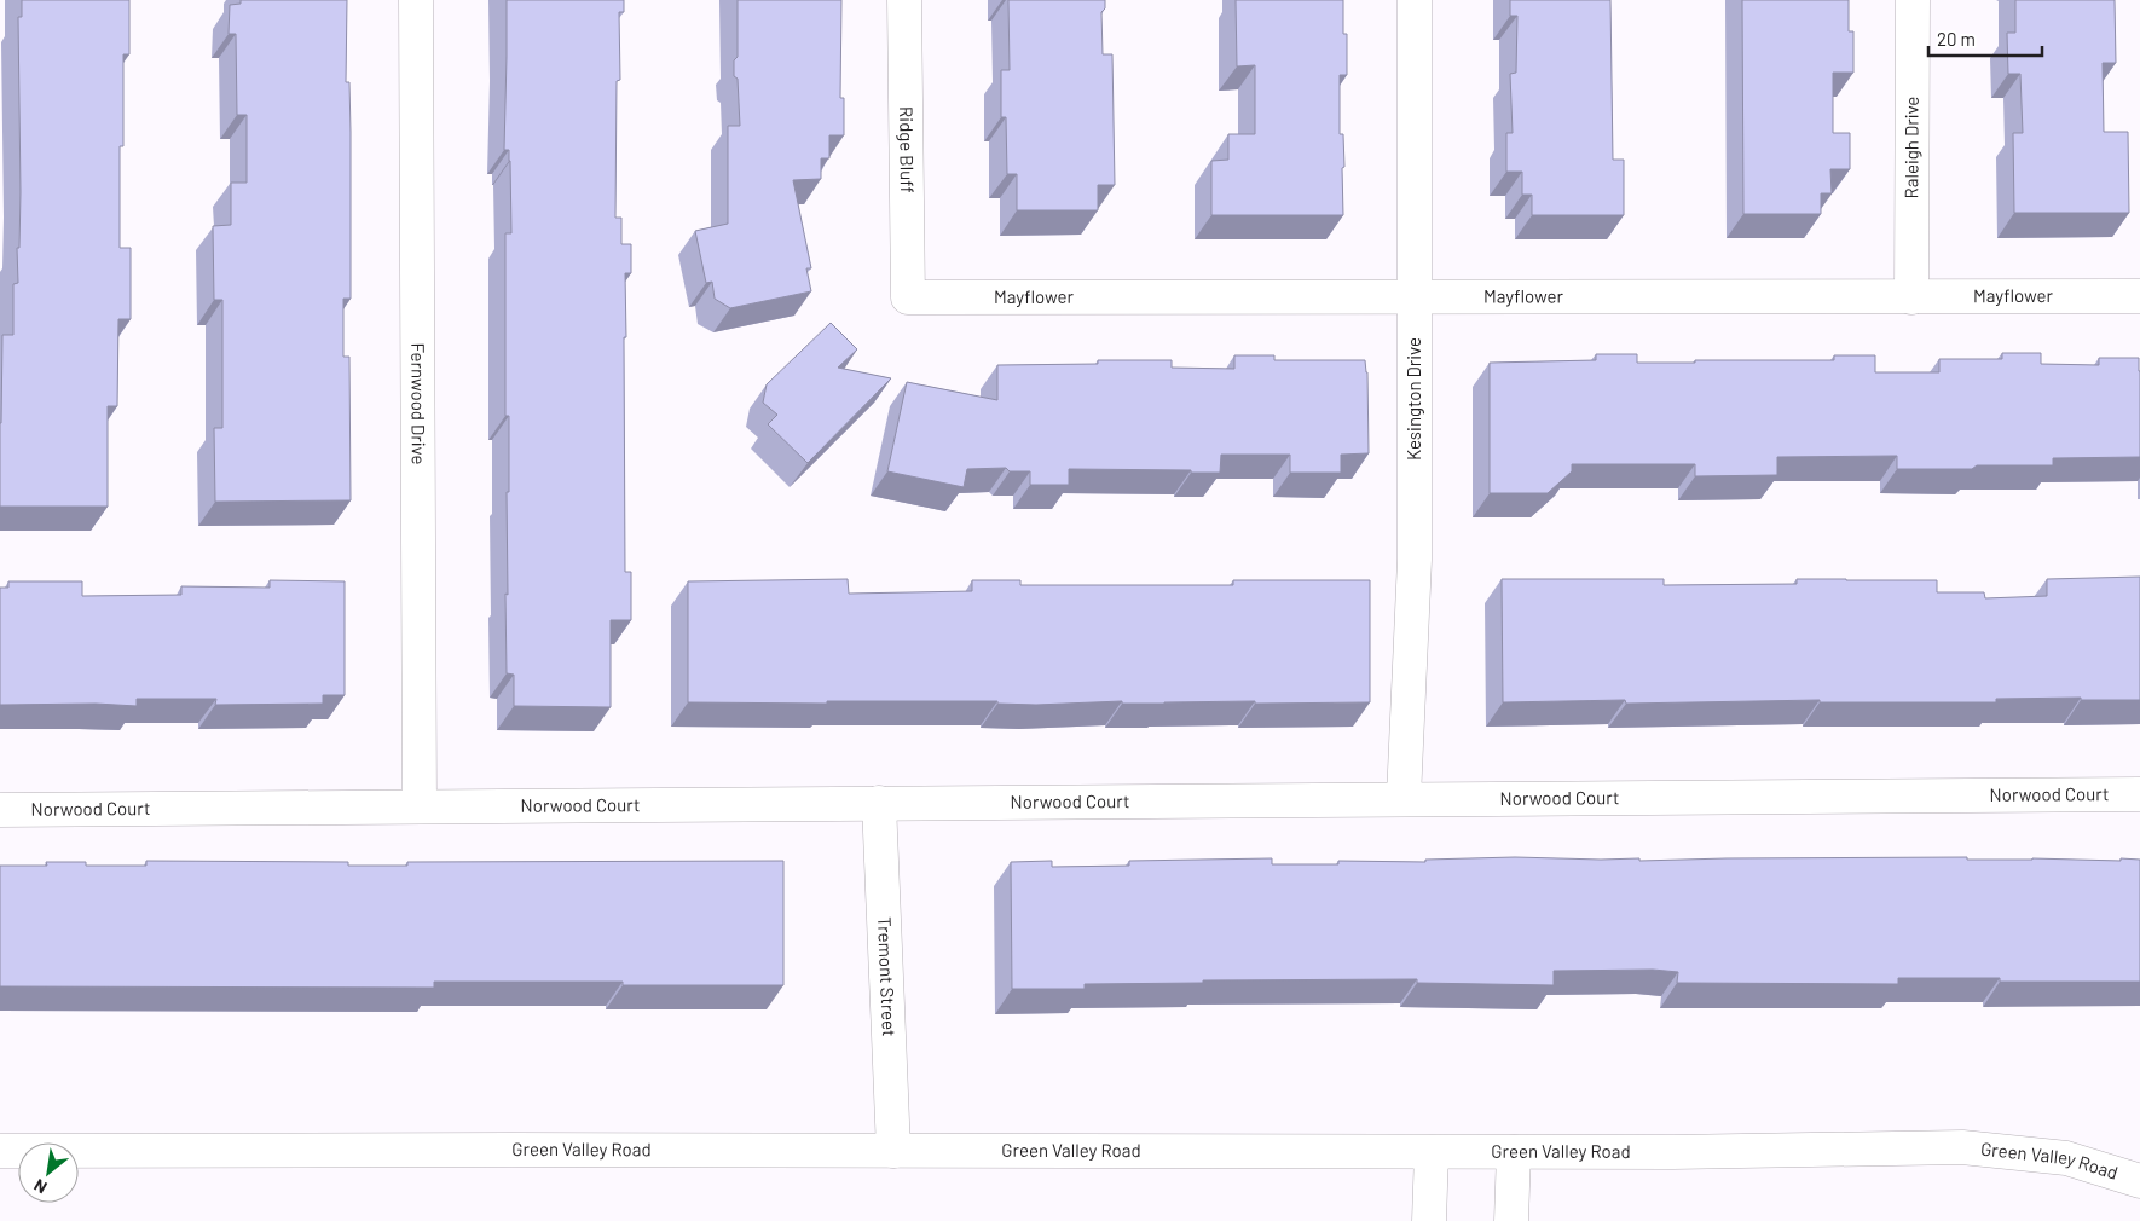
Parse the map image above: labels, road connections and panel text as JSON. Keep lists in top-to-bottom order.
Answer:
{
  "streets": {
    "street": [
      "Ridge Bluff",
      "Raleigh Drive",
      "Mayflower",
      "Kesington Drive",
      "Fernwood Drive",
      "Norwood Court",
      "Tremont Street",
      "Green Valley Road"
    ]
  },
  "crossings": [
    ["Ridge Bluff", "Mayflower"],
    ["Raleigh Drive", "Mayflower"],
    ["Mayflower", "Kesington Drive"],
    ["Kesington Drive", "Norwood Court"],
    ["Fernwood Drive", "Norwood Court"],
    ["Norwood Court", "Tremont Street"],
    ["Tremont Street", "Green Valley Road"]
  ],
  "scale_bar": "20 m",
  "north": "bottom left"
}
